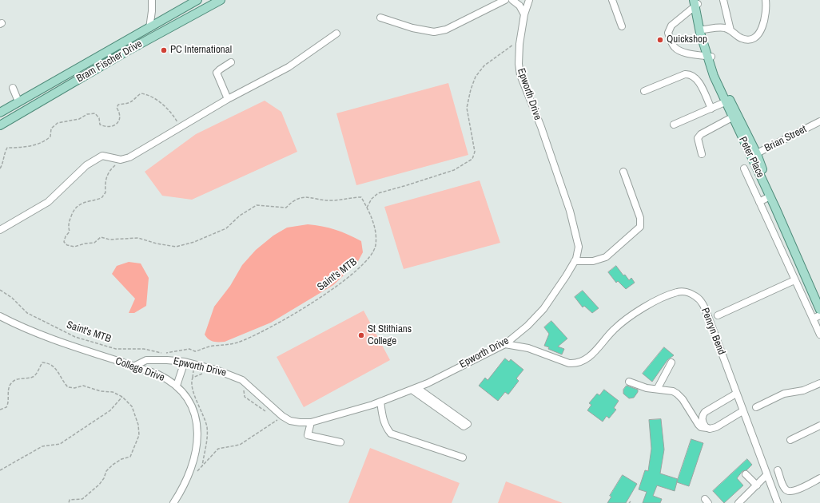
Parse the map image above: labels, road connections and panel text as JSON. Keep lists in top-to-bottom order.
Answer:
{
  "streets": {
    "main road": ["Bram Fischer Drive", "Peter Place"],
    "street": [
      "Epworth Drive",
      "Brian Street",
      "Penryn Bend",
      "College Drive"
    ],
    "path": ["Saint's MTB"]
  },
  "crossings": [
    ["Epworth Drive", "Penryn Bend"],
    ["Epworth Drive", "College Drive"],
    ["Brian Street", "Peter Place"]
  ],
  "places": ["Quickshop", "PC International", "St Stithians College"]
}
